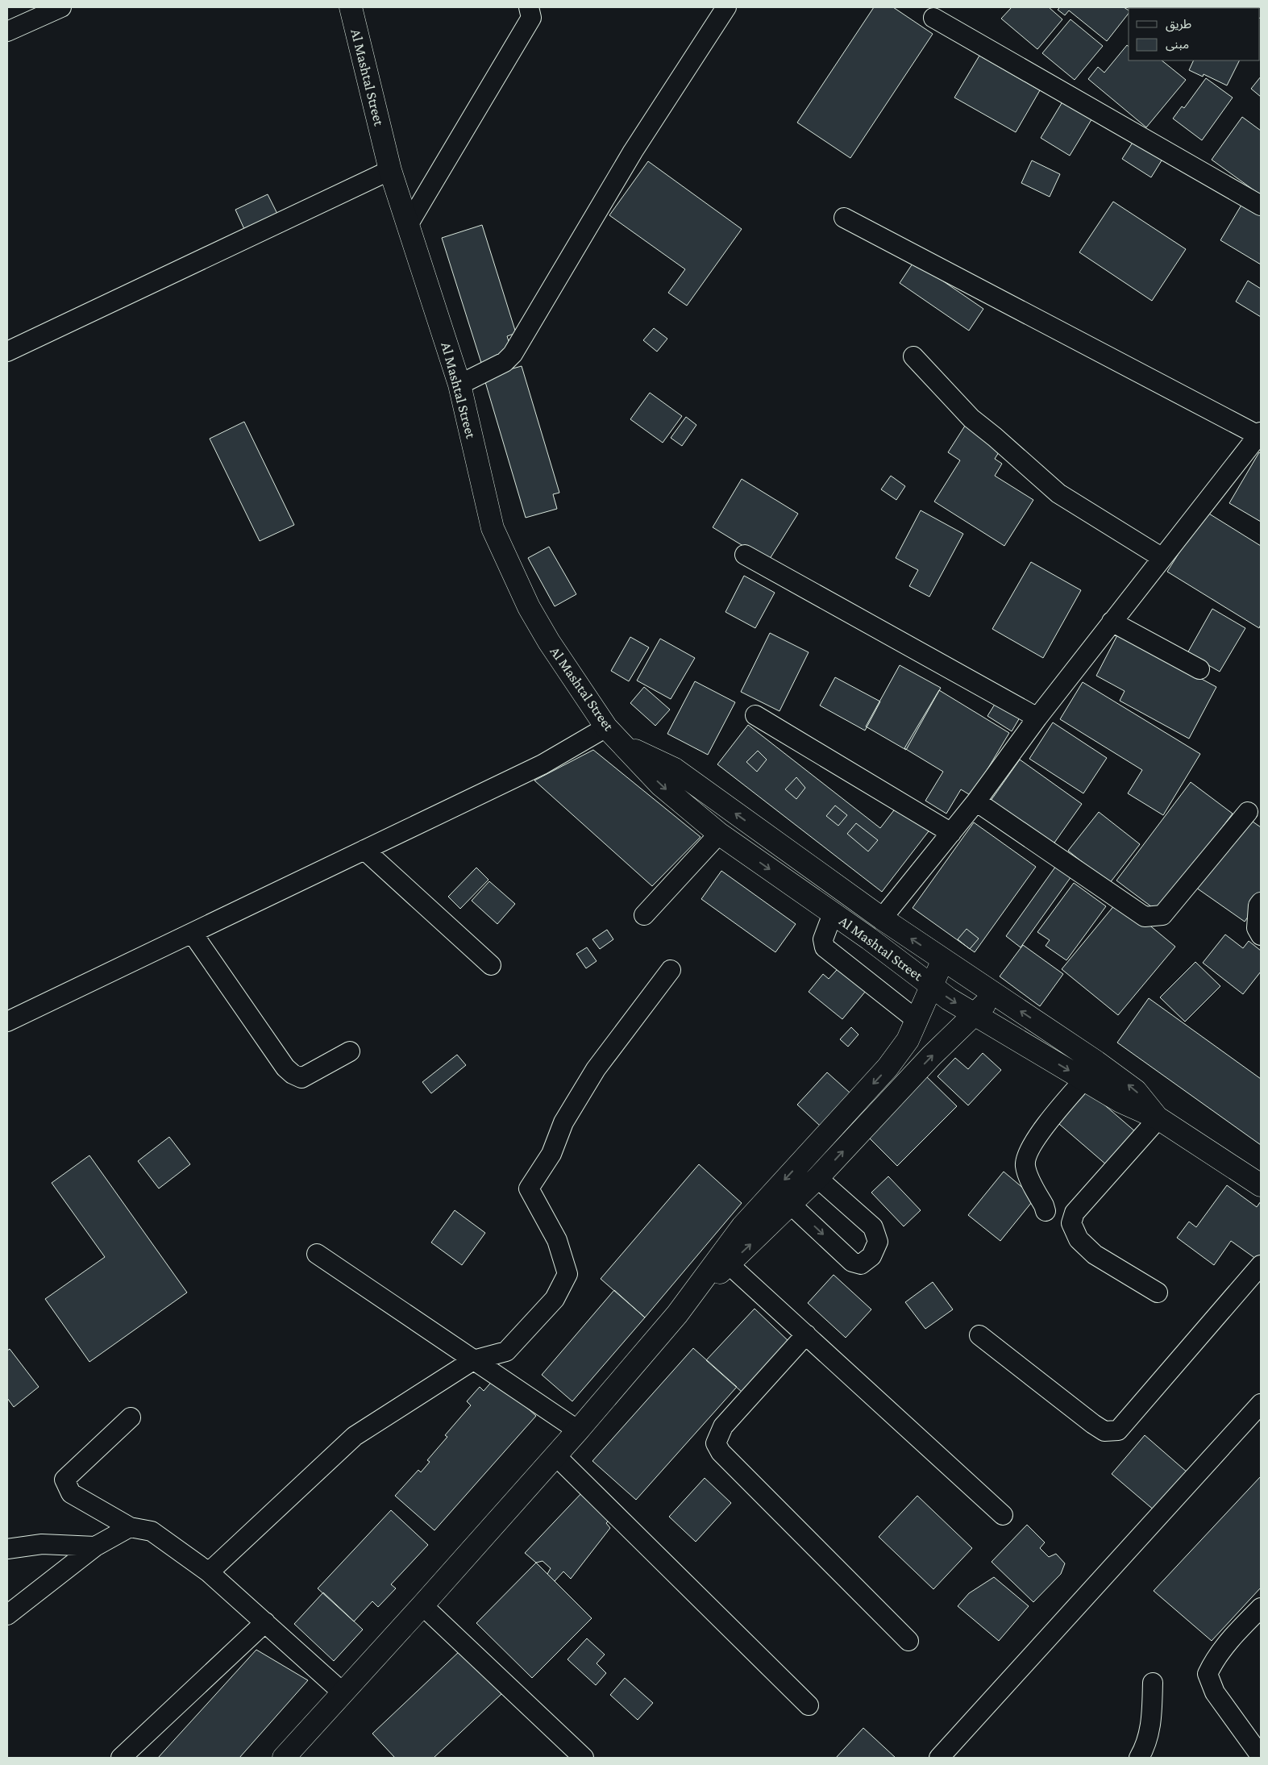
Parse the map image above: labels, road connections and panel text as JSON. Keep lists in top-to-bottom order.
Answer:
{
  "streets": {
    "main road": ["Al Mashtal Street"]
  },
  "legend": ["طريق", "مبنى"]
}
